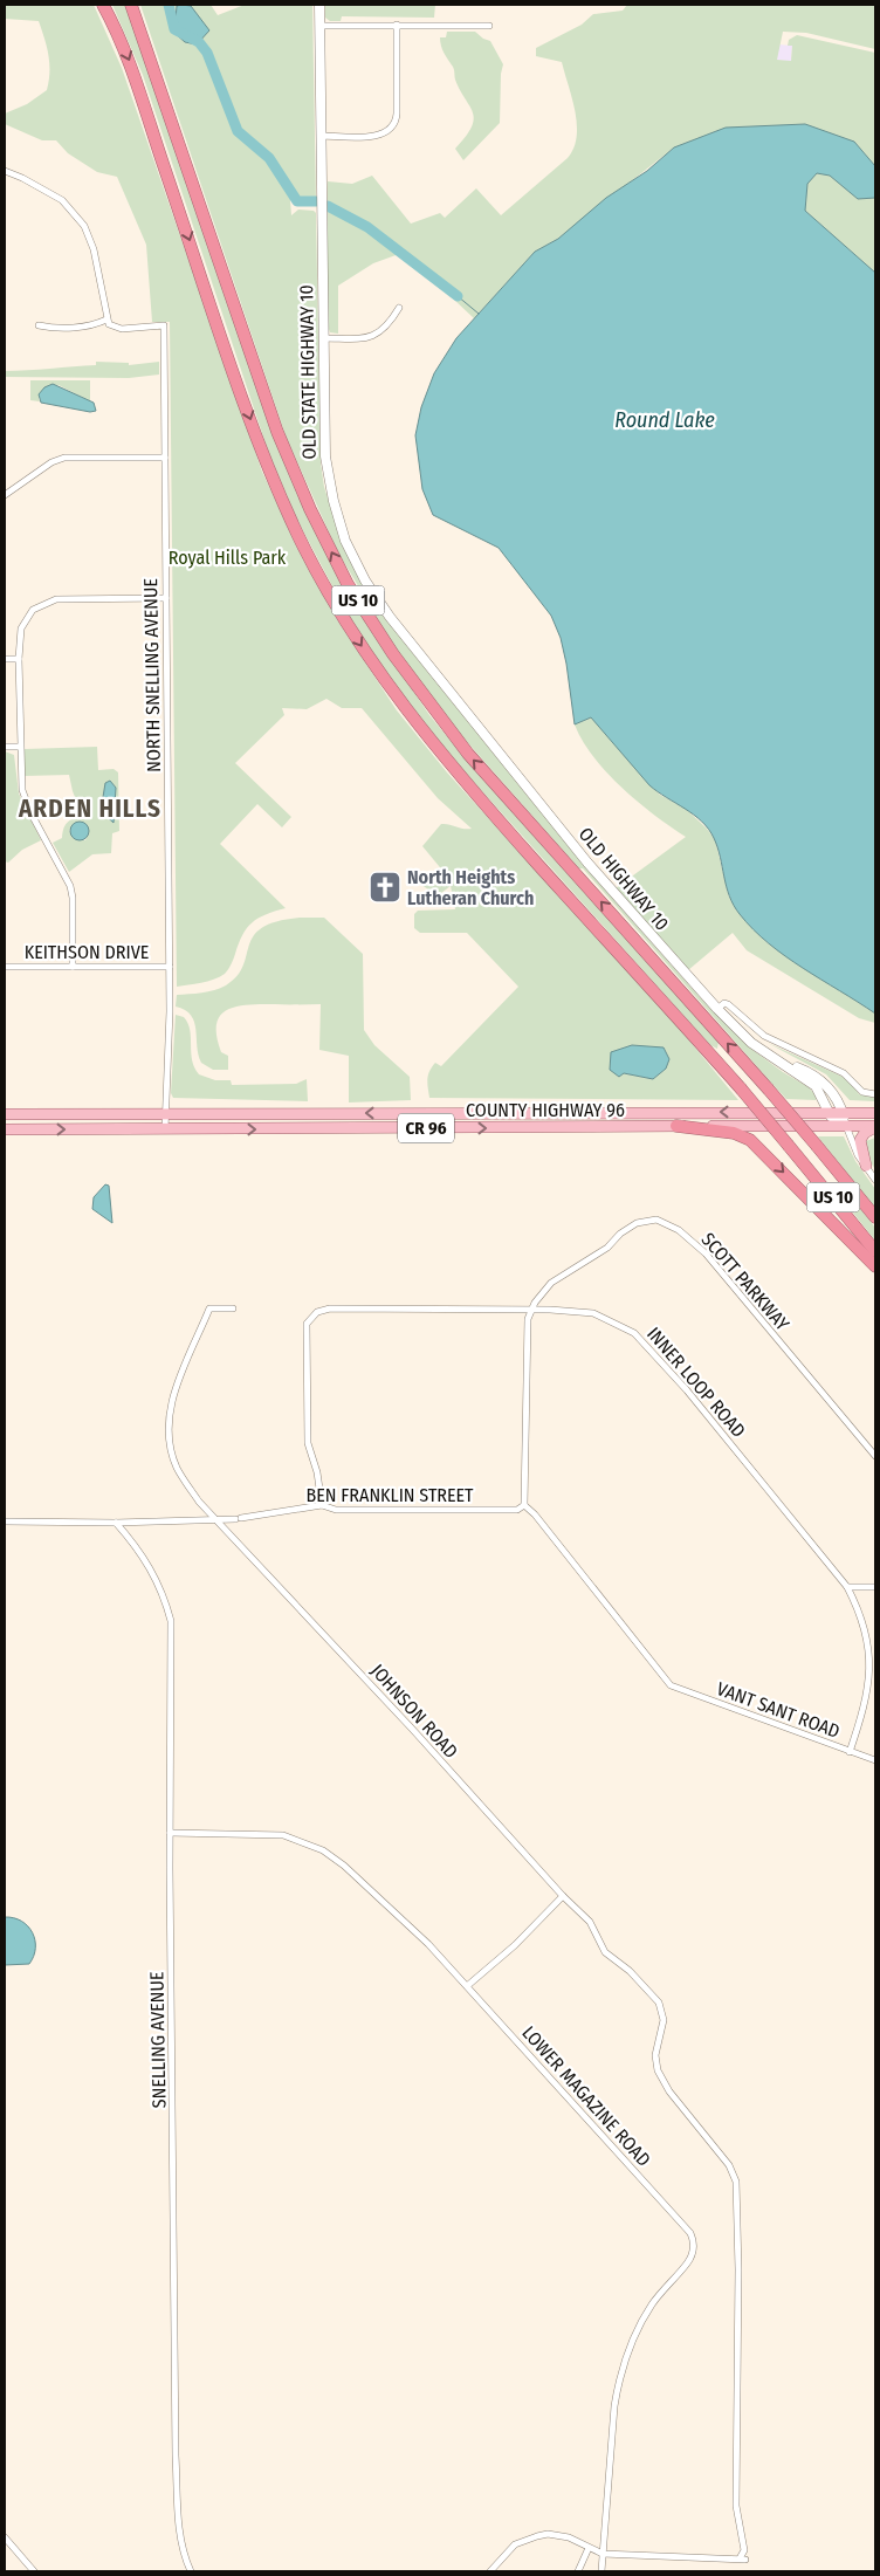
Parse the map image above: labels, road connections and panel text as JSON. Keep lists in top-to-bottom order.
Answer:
{
  "streets": {
    "highway": ["US 10"],
    "main road": ["COUNTY HIGHWAY 96", "CR 96"],
    "street": [
      "OLD STATE HIGHWAY 10",
      "NORTH SNELLING AVENUE",
      "OLD HIGHWAY 10",
      "KEITHSON DRIVE",
      "SCOTT PARKWAY",
      "INNER LOOP ROAD",
      "BEN FRANKLIN STREET",
      "VANT SANT ROAD",
      "JOHNSON ROAD",
      "SNELLING AVENUE",
      "LOWER MAGAZINE ROAD"
    ]
  },
  "crossings": [
    ["OLD STATE HIGHWAY 10", "OLD HIGHWAY 10"],
    ["NORTH SNELLING AVENUE", "KEITHSON DRIVE"],
    ["NORTH SNELLING AVENUE", "COUNTY HIGHWAY 96"],
    ["OLD HIGHWAY 10", "COUNTY HIGHWAY 96"],
    ["SCOTT PARKWAY", "INNER LOOP ROAD"],
    ["INNER LOOP ROAD", "BEN FRANKLIN STREET"],
    ["INNER LOOP ROAD", "VANT SANT ROAD"],
    ["BEN FRANKLIN STREET", "VANT SANT ROAD"],
    ["BEN FRANKLIN STREET", "JOHNSON ROAD"],
    ["BEN FRANKLIN STREET", "SNELLING AVENUE"],
    ["JOHNSON ROAD", "LOWER MAGAZINE ROAD"],
    ["SNELLING AVENUE", "LOWER MAGAZINE ROAD"]
  ],
  "districts": ["ARDEN HILLS"],
  "water": ["Round Lake"],
  "parks": ["Royal Hills Park"],
  "places": {
    "church": ["North Heights Lutheran Church"]
  }
}
